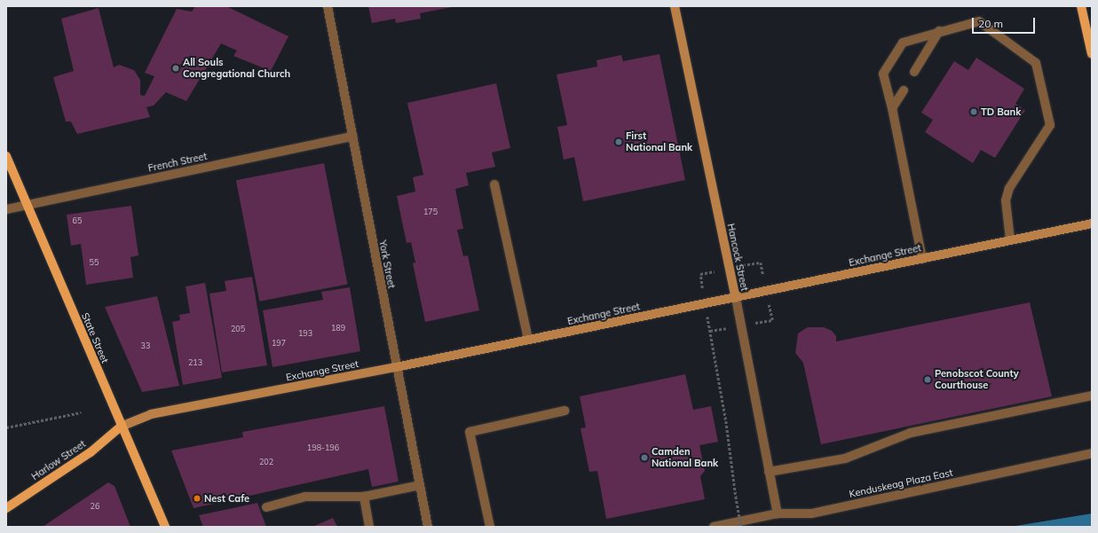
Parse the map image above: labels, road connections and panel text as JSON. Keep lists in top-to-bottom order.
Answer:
{
  "streets": {
    "main road": ["State Street", "Harlow Street"],
    "street": [
      "French Street",
      "Exchange Street",
      "Hancock Street",
      "York Street",
      "Kenduskeag Plaza East"
    ]
  },
  "crossings": [
    ["French Street", "York Street"],
    ["French Street", "State Street"],
    ["Exchange Street", "Hancock Street"],
    ["Exchange Street", "York Street"],
    ["Exchange Street", "State Street"],
    ["Exchange Street", "Harlow Street"],
    ["Hancock Street", "Kenduskeag Plaza East"],
    ["State Street", "Harlow Street"]
  ],
  "places": [
    "All Souls Congregational Church",
    "TD Bank",
    "First National Bank",
    "Penobscot County Courthouse",
    "Camden National Bank",
    "Nest Cafe"
  ],
  "house_numbers": [
    "175",
    "65",
    "55",
    "189",
    "205",
    "193",
    "197",
    "33",
    "213",
    "198-196",
    "202",
    "26"
  ],
  "scale_bar": "20 m"
}
